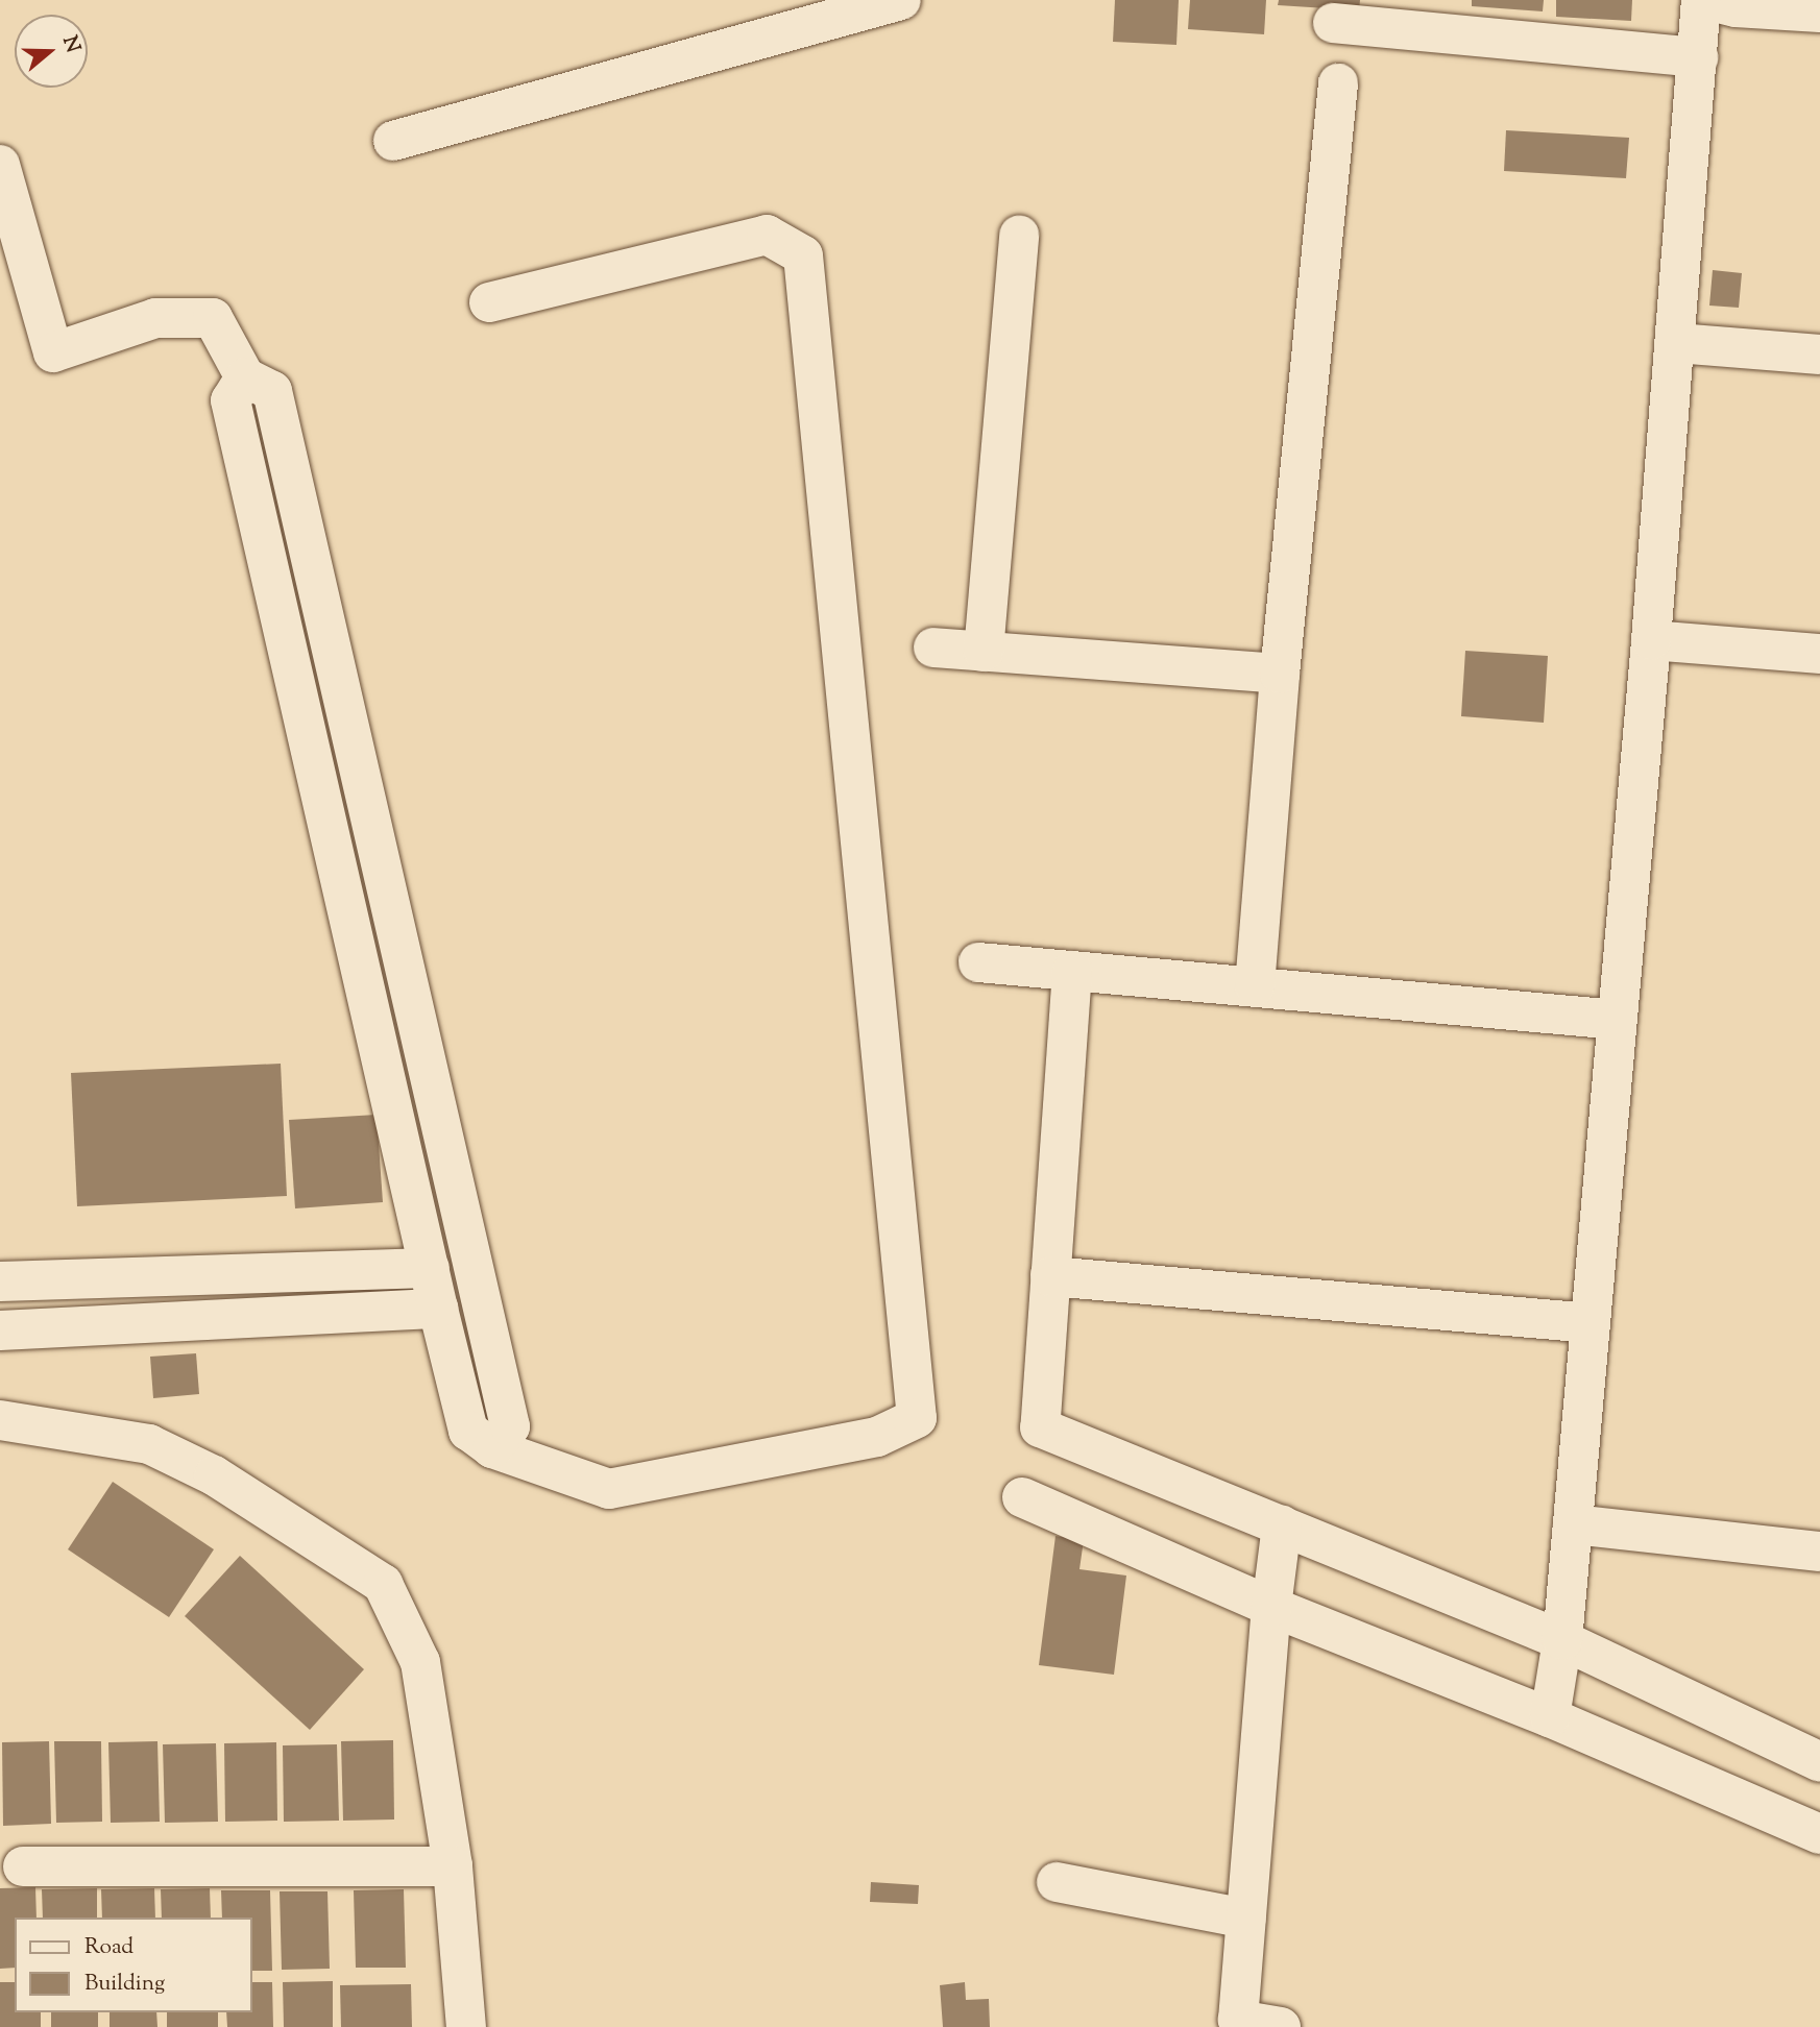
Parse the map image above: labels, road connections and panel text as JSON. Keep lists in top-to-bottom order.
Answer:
{
  "legend": ["Road", "Building"],
  "north": "right"
}
